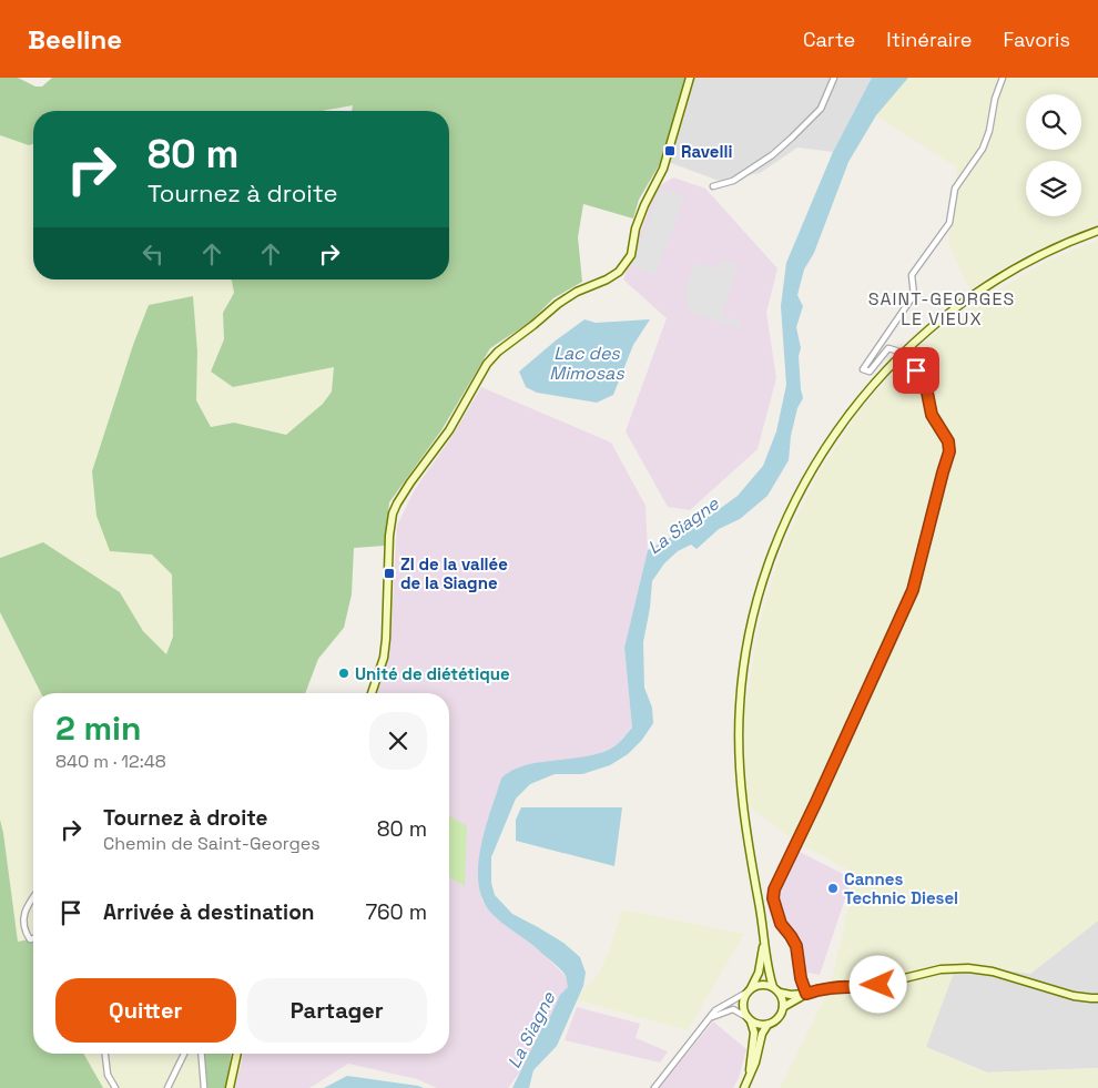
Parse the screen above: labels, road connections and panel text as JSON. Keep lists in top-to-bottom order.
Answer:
{
  "districts": ["SAINT-GEORGES LE VIEUX"],
  "water": ["Lac des Mimosas", "La Siagne"],
  "places": {
    "transit": ["Ravelli", "ZI de la vallée de la Siagne"],
    "other": ["Unité de diététique", "Cannes Technic Diesel"]
  },
  "page": {
    "header": "Beeline",
    "nav": ["Carte", "Itinéraire", "Favoris"],
    "turn": ["80 m", "Tournez à droite"],
    "heading": ["2 min", "840 m · 12:48"],
    "list": [
      {
        "name": "Tournez à droite",
        "note": "Chemin de Saint-Georges",
        "value": "80 m"
      },
      {
        "name": "Arrivée à destination",
        "value": "760 m"
      }
    ],
    "buttons": ["Quitter", "Partager"]
  }
}
